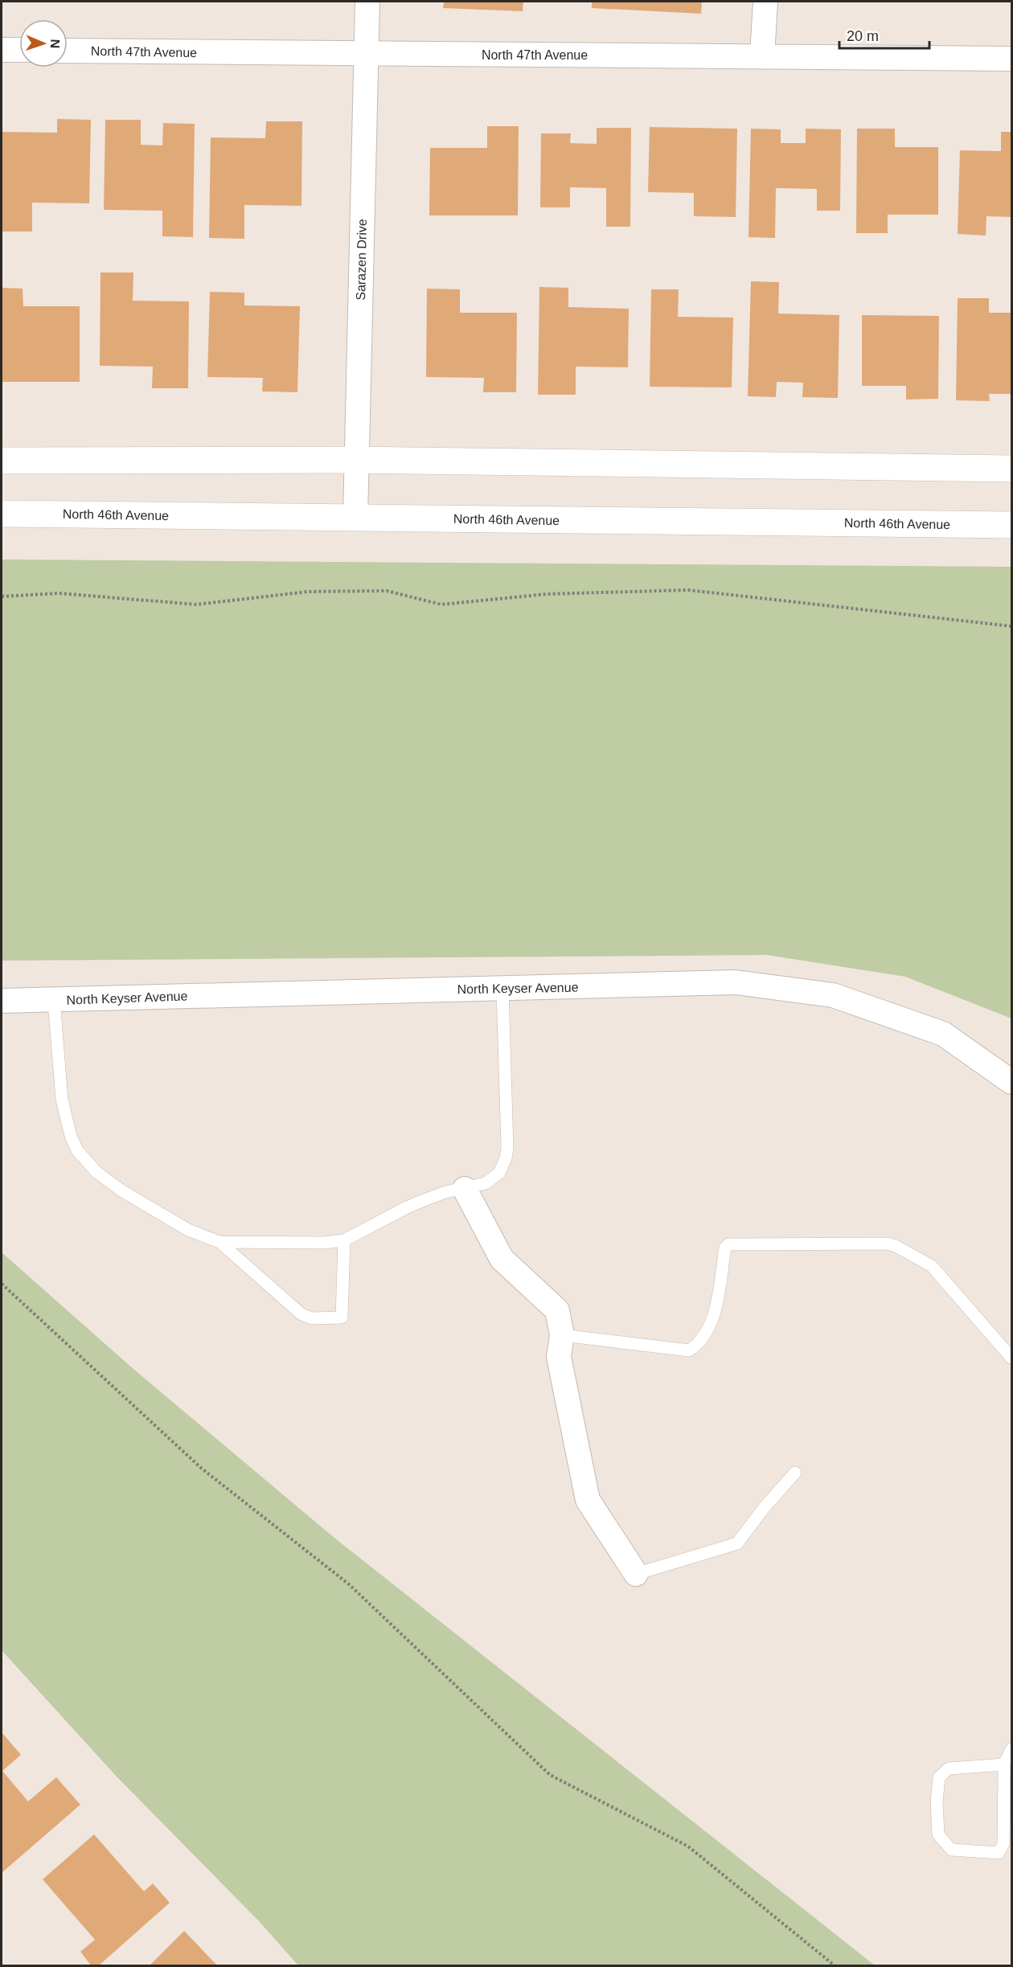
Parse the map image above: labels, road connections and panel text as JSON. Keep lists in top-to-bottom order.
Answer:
{
  "streets": {
    "street": [
      "North 47th Avenue",
      "Sarazen Drive",
      "North 46th Avenue",
      "North Keyser Avenue"
    ]
  },
  "crossings": [
    ["North 47th Avenue", "Sarazen Drive"],
    ["Sarazen Drive", "North 46th Avenue"]
  ],
  "scale_bar": "20 m",
  "north": "right"
}
